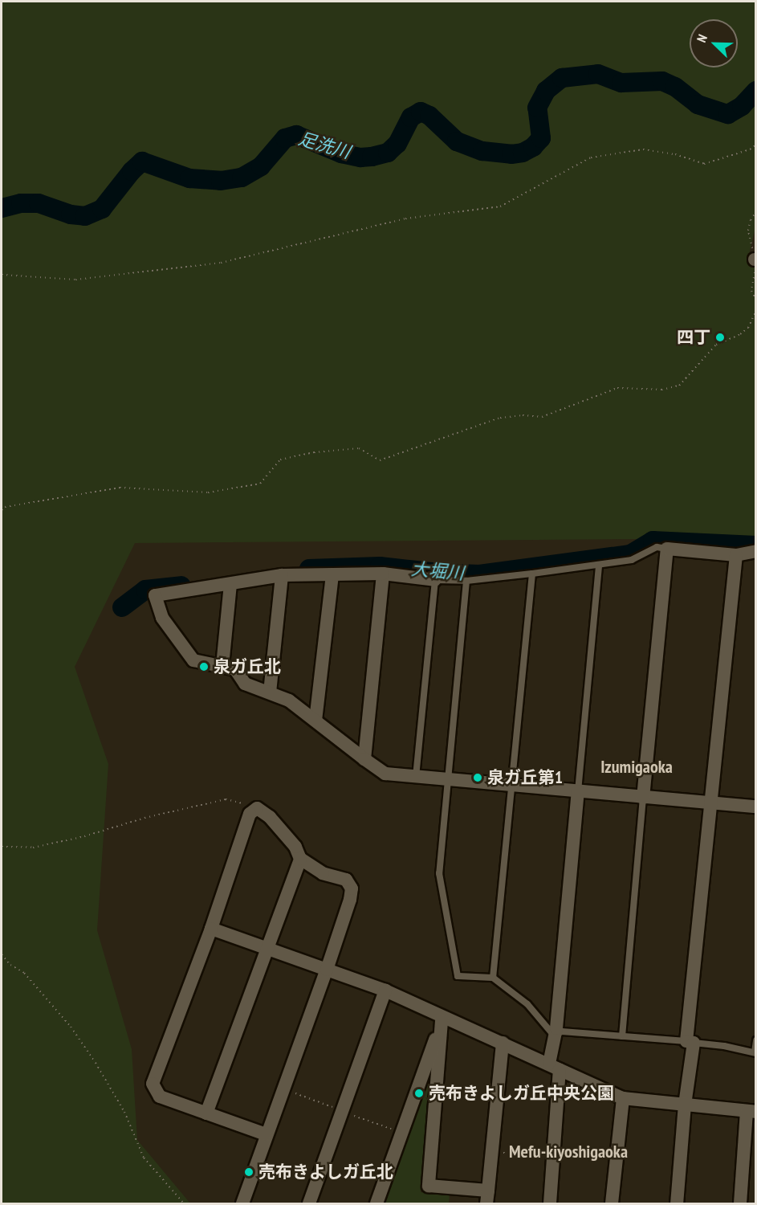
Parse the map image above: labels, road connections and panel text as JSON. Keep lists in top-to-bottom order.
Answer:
{
  "districts": ["Izumigaoka", "Mefu-kiyoshigaoka"],
  "water": ["足洗川", "大堀川"],
  "places": [
    "四丁",
    "泉ガ丘北",
    "泉ガ丘第1",
    "売布きよしガ丘中央公園",
    "売布きよしガ丘北"
  ],
  "north": "top left"
}
